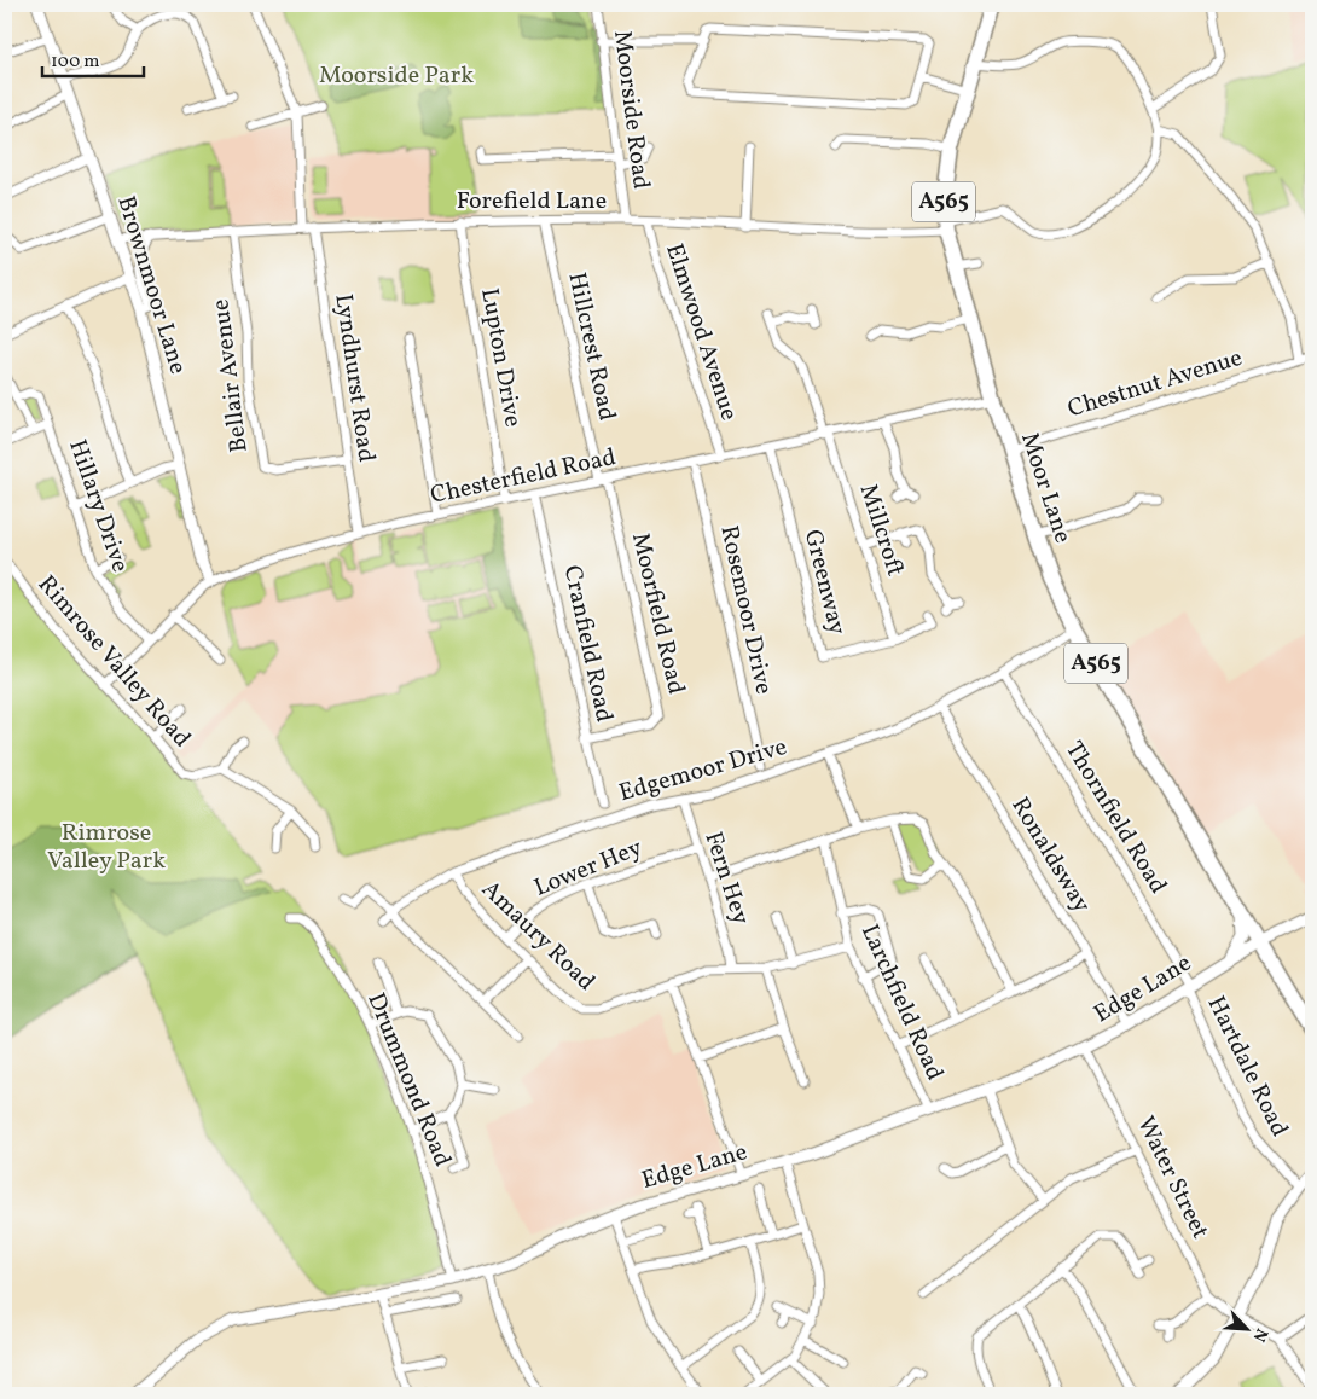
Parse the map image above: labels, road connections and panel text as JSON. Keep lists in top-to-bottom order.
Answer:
{
  "streets": {
    "highway": ["A565", "Moor Lane"],
    "street": [
      "Moorside Road",
      "Forefield Lane",
      "Brownmoor Lane",
      "Elmwood Avenue",
      "Hillcrest Road",
      "Lupton Drive",
      "Bellair Avenue",
      "Lyndhurst Road",
      "Chestnut Avenue",
      "Chesterfield Road",
      "Hillary Drive",
      "Millcroft",
      "Greenway",
      "Rosemoor Drive",
      "Moorfield Road",
      "Cranfield Road",
      "Rimrose Valley Road",
      "Edgemoor Drive",
      "Thornfield Road",
      "Ronaldsway",
      "Lower Hey",
      "Fern Hey",
      "Amaury Road",
      "Edge Lane",
      "Larchfield Road",
      "Hartdale Road",
      "Drummond Road",
      "Water Street"
    ]
  },
  "crossings": [
    ["Moorside Road", "Forefield Lane"],
    ["Forefield Lane", "Brownmoor Lane"],
    ["Forefield Lane", "Elmwood Avenue"],
    ["Forefield Lane", "Hillcrest Road"],
    ["Forefield Lane", "Lupton Drive"],
    ["Forefield Lane", "Bellair Avenue"],
    ["Forefield Lane", "Lyndhurst Road"],
    ["Forefield Lane", "Moor Lane"],
    ["A565", "Moor Lane"],
    ["A565", "Edge Lane"],
    ["Brownmoor Lane", "Chesterfield Road"],
    ["Elmwood Avenue", "Chesterfield Road"],
    ["Hillcrest Road", "Chesterfield Road"],
    ["Hillcrest Road", "Moorfield Road"],
    ["Lupton Drive", "Chesterfield Road"],
    ["Bellair Avenue", "Lyndhurst Road"],
    ["Lyndhurst Road", "Chesterfield Road"],
    ["Chestnut Avenue", "Moor Lane"],
    ["Chesterfield Road", "Moor Lane"],
    ["Chesterfield Road", "Hillary Drive"],
    ["Chesterfield Road", "Millcroft"],
    ["Chesterfield Road", "Greenway"],
    ["Chesterfield Road", "Rosemoor Drive"],
    ["Chesterfield Road", "Moorfield Road"],
    ["Chesterfield Road", "Cranfield Road"],
    ["Chesterfield Road", "Rimrose Valley Road"],
    ["Moor Lane", "Edge Lane"],
    ["Millcroft", "Greenway"],
    ["Moorfield Road", "Cranfield Road"],
    ["Edgemoor Drive", "Thornfield Road"],
    ["Edgemoor Drive", "Ronaldsway"],
    ["Edgemoor Drive", "Fern Hey"],
    ["Edgemoor Drive", "Amaury Road"],
    ["Thornfield Road", "Edge Lane"],
    ["Thornfield Road", "Hartdale Road"],
    ["Ronaldsway", "Edge Lane"],
    ["Lower Hey", "Fern Hey"],
    ["Lower Hey", "Amaury Road"],
    ["Fern Hey", "Amaury Road"],
    ["Amaury Road", "Larchfield Road"],
    ["Edge Lane", "Larchfield Road"],
    ["Edge Lane", "Hartdale Road"],
    ["Edge Lane", "Drummond Road"],
    ["Edge Lane", "Water Street"]
  ],
  "parks": ["Moorside Park", "Rimrose Valley Park"],
  "scale_bar": "100 m",
  "north": "bottom right"
}
